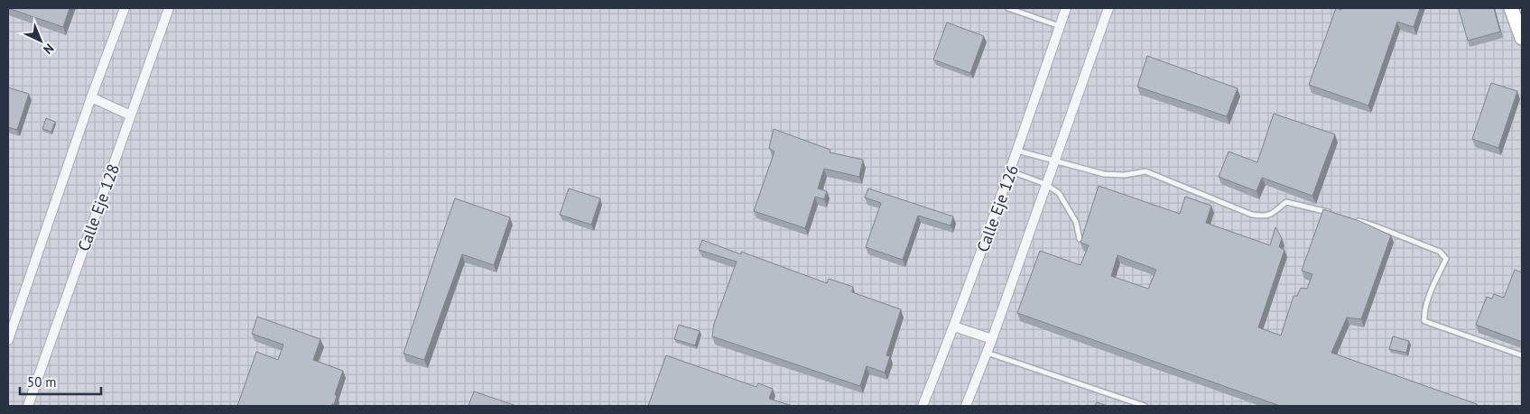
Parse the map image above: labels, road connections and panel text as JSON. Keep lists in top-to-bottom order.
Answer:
{
  "streets": {
    "street": ["Calle Eje 128", "Calle Eje 126"]
  },
  "scale_bar": "50 m",
  "north": "bottom right"
}
